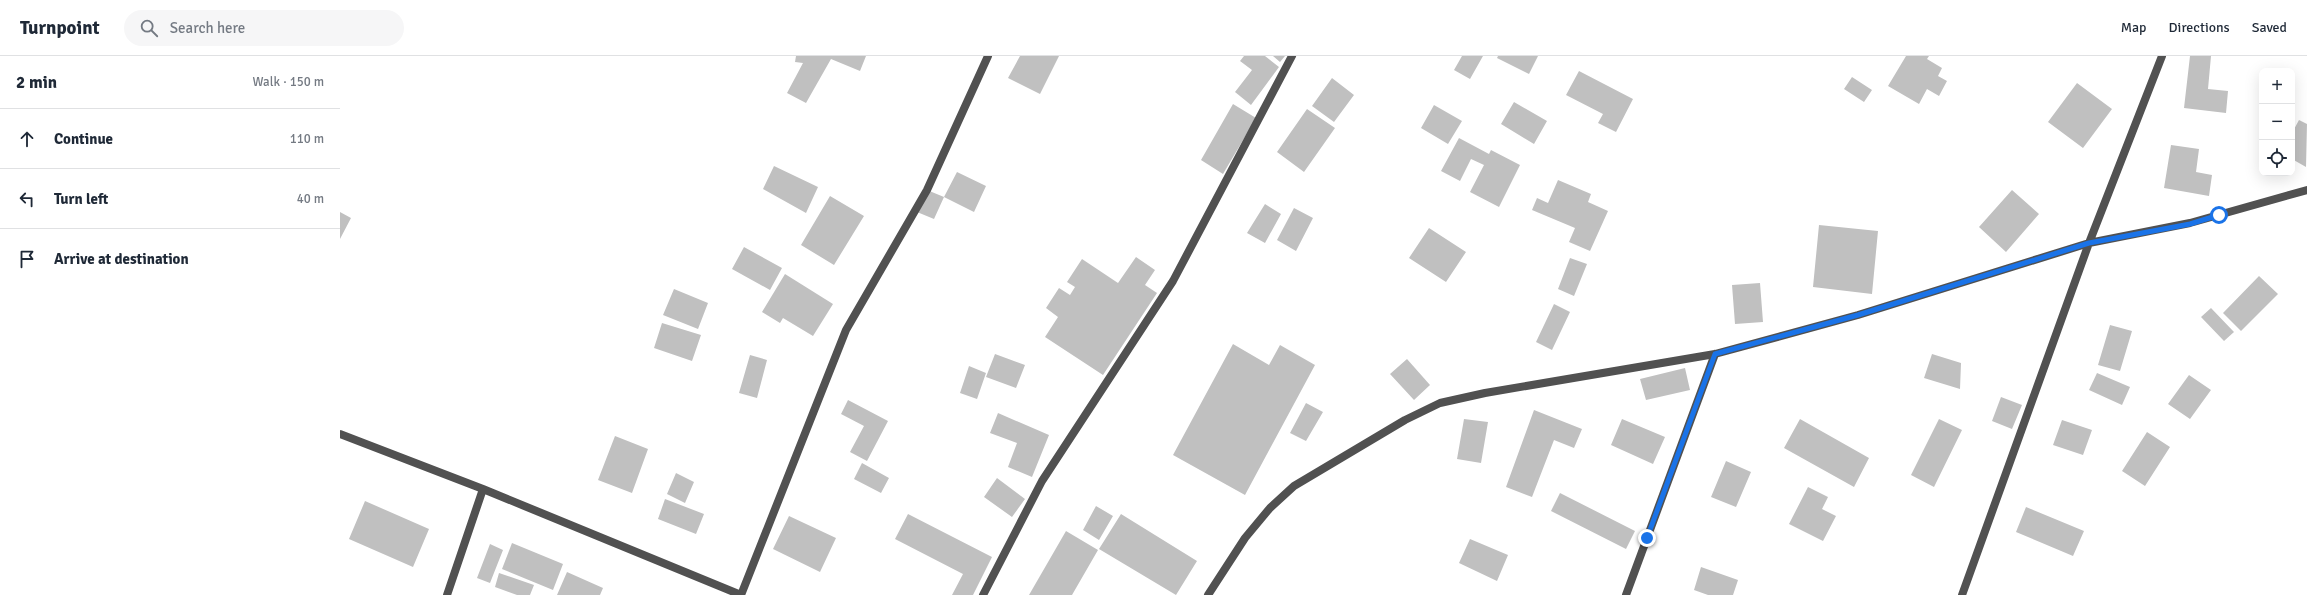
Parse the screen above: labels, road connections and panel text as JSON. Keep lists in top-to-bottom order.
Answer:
{
  "page": {
    "header": "Turnpoint",
    "search": "Search here",
    "nav": ["Map", "Directions", "Saved"],
    "heading": ["2 min", "Walk · 150 m"],
    "map_buttons": ["+", "−"],
    "list": [
      ["Continue", "110 m"],
      ["Turn left", "40 m"],
      "Arrive at destination"
    ]
  }
}
